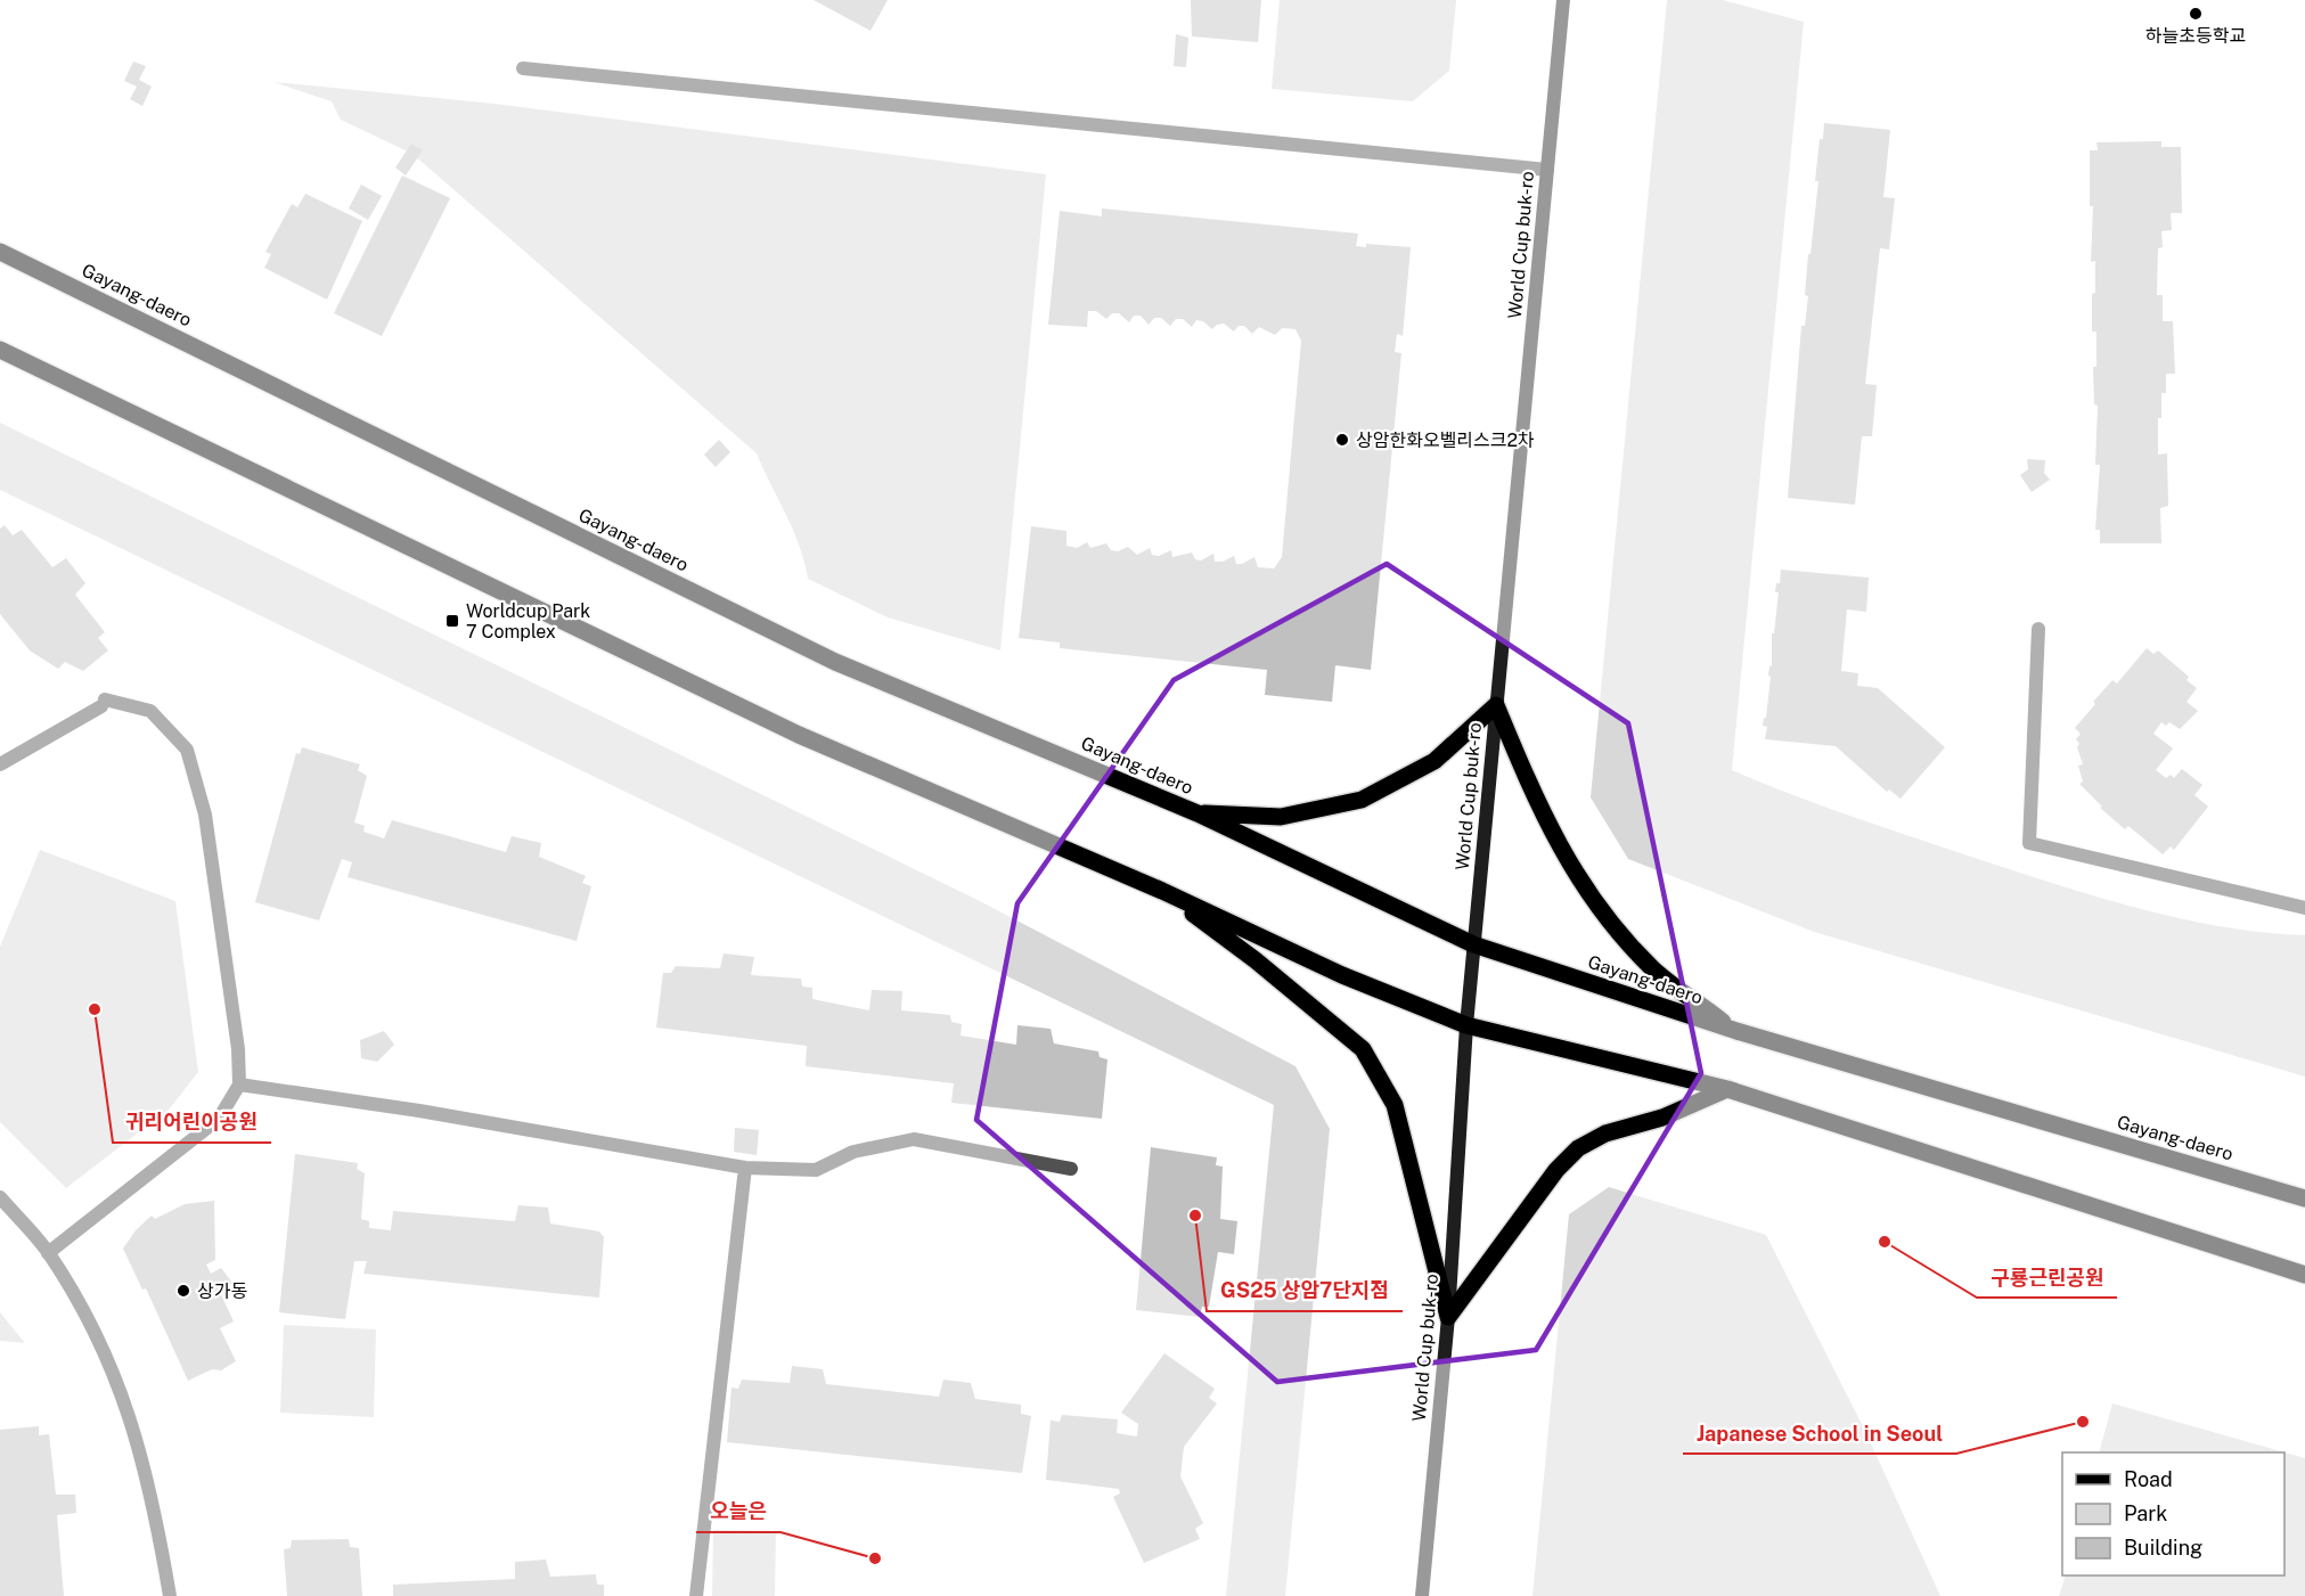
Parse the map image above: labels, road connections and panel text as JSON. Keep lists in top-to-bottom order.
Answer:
{
  "streets": {
    "main road": ["World Cup buk-ro", "Gayang-daero"]
  },
  "crossings": [
    ["World Cup buk-ro", "Gayang-daero"]
  ],
  "places": {
    "other": [
      "하늘초등학교",
      "상암한화오벨리스크2차",
      "귀리어린이공원",
      "GS25 상암7단지점",
      "구룡근린공원",
      "상가동",
      "Japanese School in Seoul",
      "오늘은"
    ],
    "transit": ["Worldcup Park 7 Complex"]
  },
  "legend": ["Road", "Park", "Building"]
}
